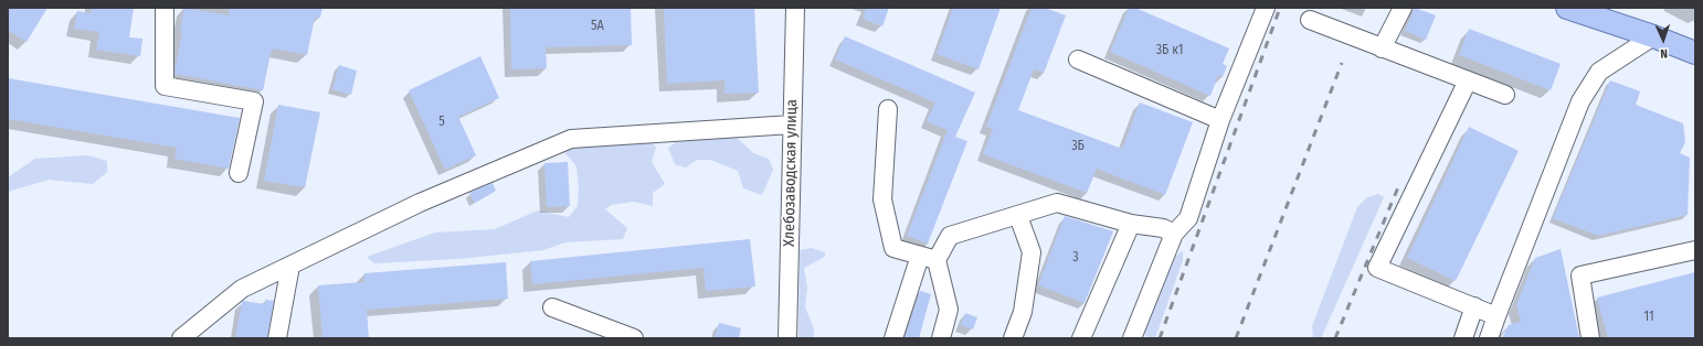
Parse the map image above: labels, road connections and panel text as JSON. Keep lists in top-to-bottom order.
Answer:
{
  "streets": {
    "street": ["Хлебозаводская улица"]
  },
  "house_numbers": [
    "5А",
    "3Б к1",
    "5",
    "3Б",
    "3",
    "11"
  ],
  "north": "bottom"
}
